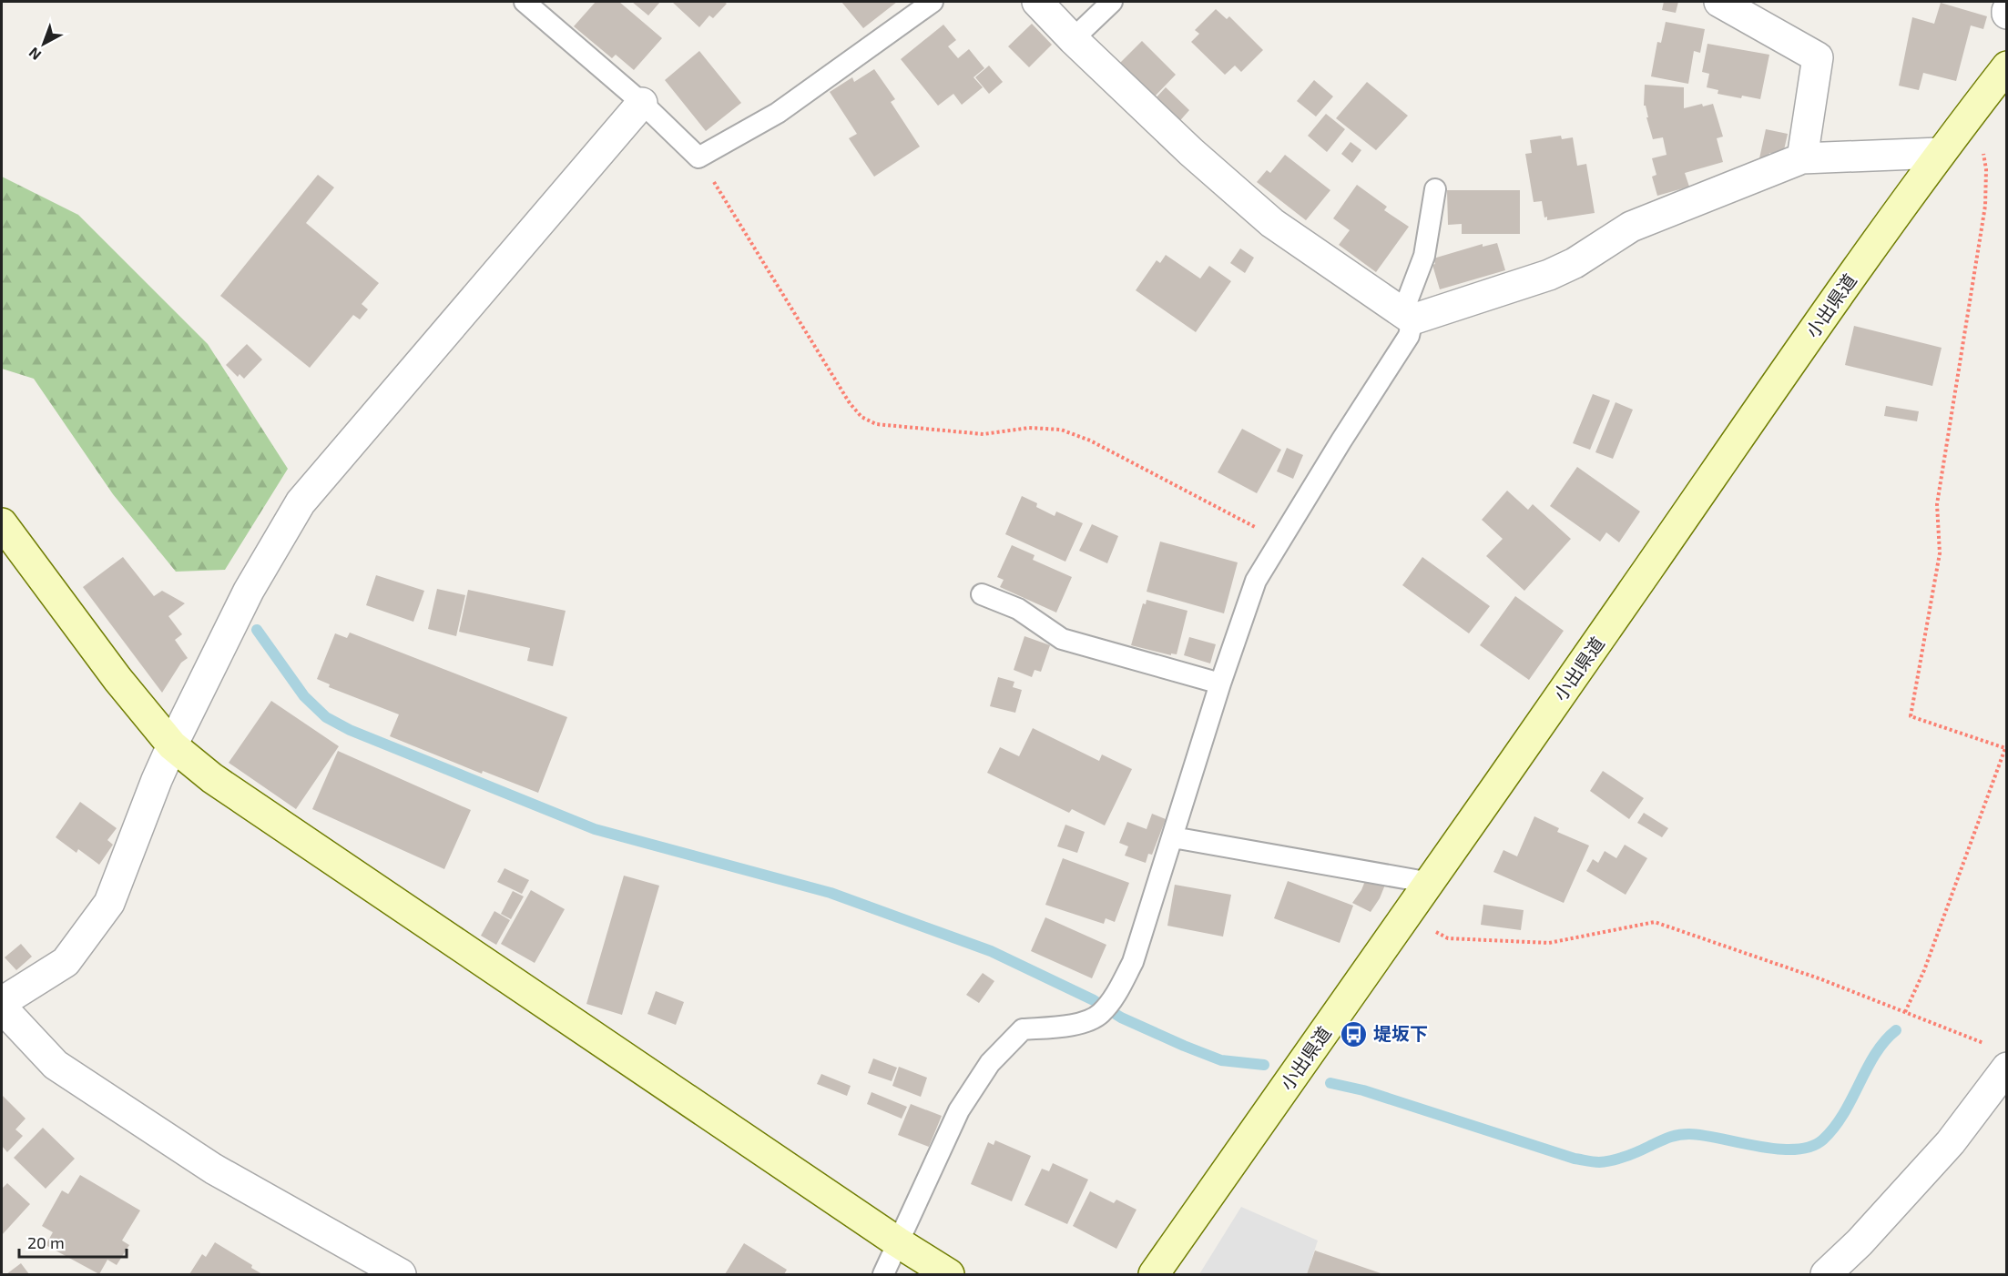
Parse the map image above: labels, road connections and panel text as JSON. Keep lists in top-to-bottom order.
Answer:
{
  "streets": {
    "main road": ["小出県道"]
  },
  "places": {
    "bus stop": ["堤坂下"]
  },
  "scale_bar": "20 m",
  "north": "bottom left"
}
